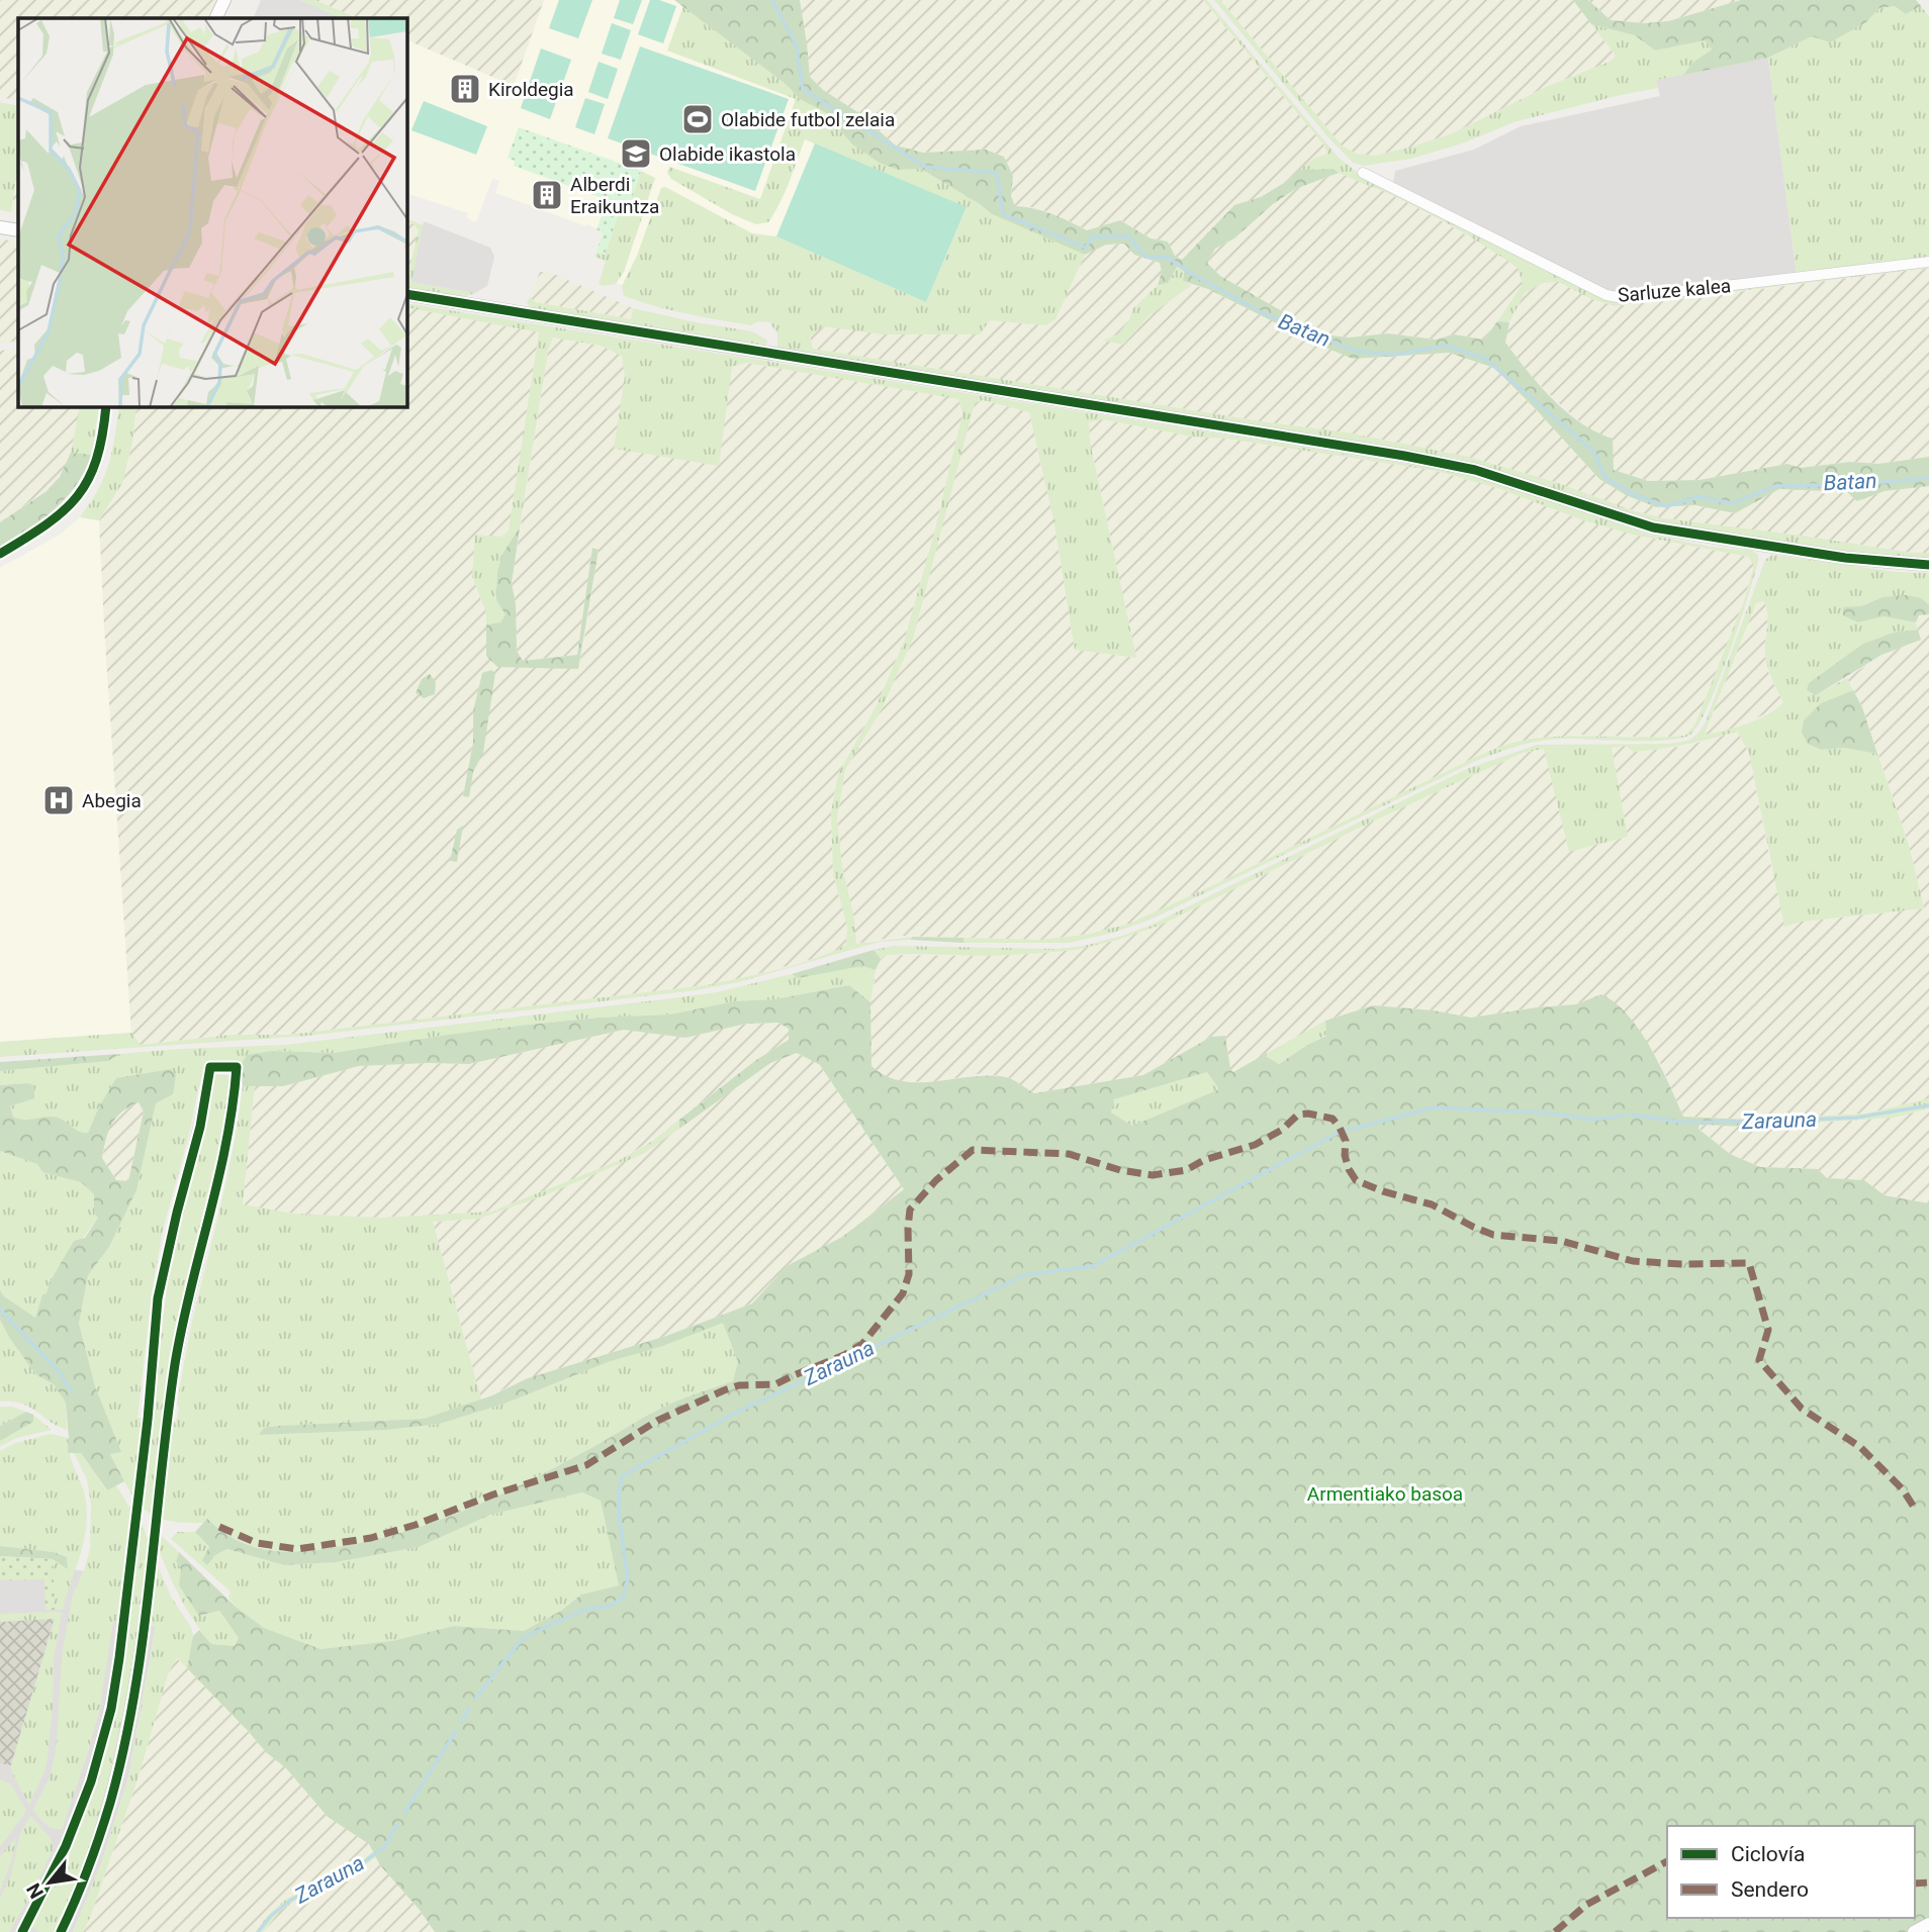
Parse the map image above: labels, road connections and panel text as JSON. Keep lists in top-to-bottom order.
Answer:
{
  "streets": {
    "street": ["Sarluze kalea"]
  },
  "water": ["Batan", "Zarauna"],
  "parks": ["Armentiako basoa"],
  "places": {
    "building": ["Kiroldegia", "Alberdi Eraikuntza"],
    "sports": ["Olabide futbol zelaia"],
    "school or university": ["Olabide ikastola"],
    "hospital": ["Abegia"]
  },
  "legend": ["Ciclovía", "Sendero"],
  "north": "bottom left"
}
